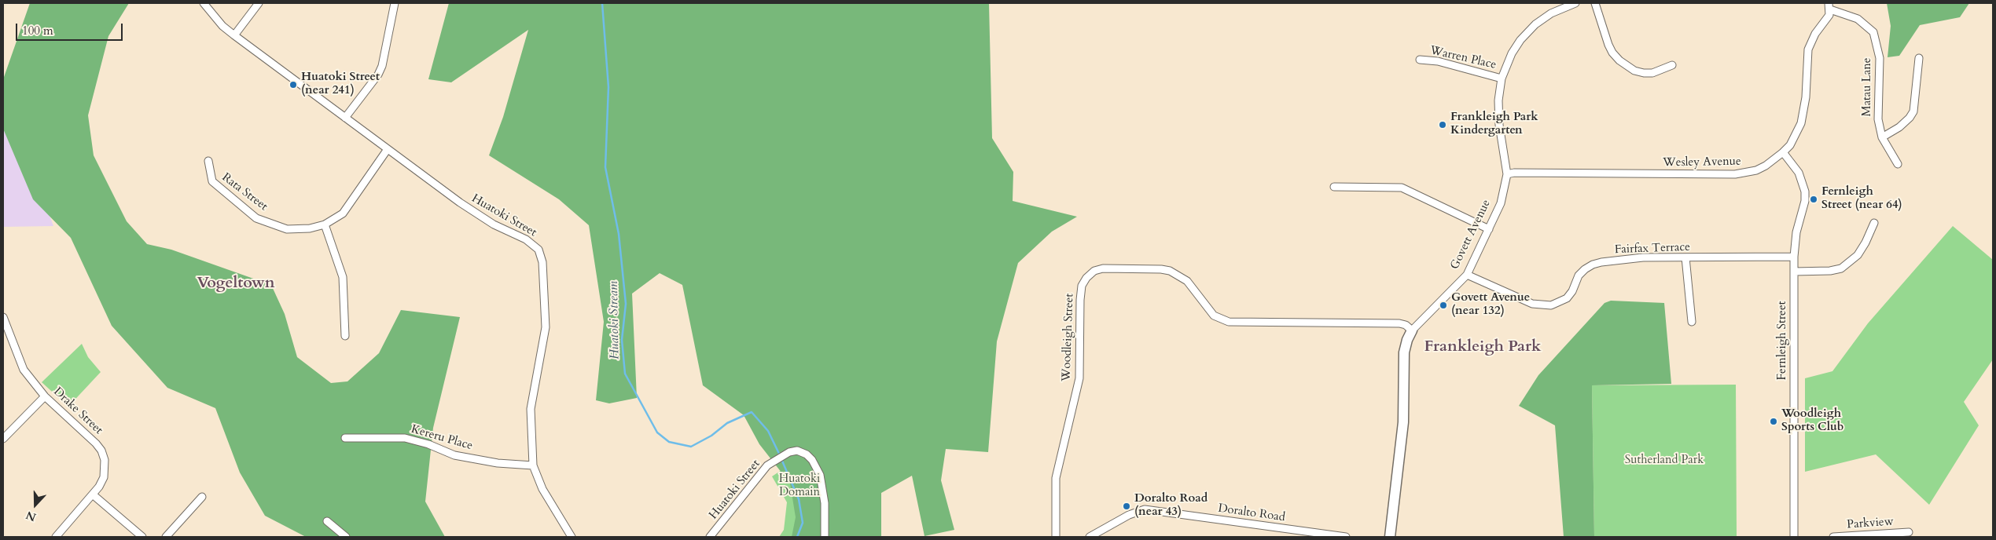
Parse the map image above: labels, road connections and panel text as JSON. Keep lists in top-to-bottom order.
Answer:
{
  "streets": {
    "street": [
      "Warren Place",
      "Matau Lane",
      "Wesley Avenue",
      "Rata Street",
      "Huatoki Street",
      "Govett Avenue",
      "Fairfax Terrace",
      "Woodleigh Street",
      "Fernleigh Street",
      "Drake Street",
      "Kereru Place",
      "Doralto Road",
      "Parkview"
    ]
  },
  "crossings": [
    ["Warren Place", "Govett Avenue"],
    ["Matau Lane", "Wesley Avenue"],
    ["Wesley Avenue", "Govett Avenue"],
    ["Wesley Avenue", "Fernleigh Street"],
    ["Rata Street", "Huatoki Street"],
    ["Huatoki Street", "Kereru Place"],
    ["Govett Avenue", "Fairfax Terrace"],
    ["Govett Avenue", "Woodleigh Street"],
    ["Fairfax Terrace", "Fernleigh Street"]
  ],
  "districts": ["Vogeltown", "Frankleigh Park"],
  "water": ["Huatoki Stream"],
  "parks": ["Sutherland Park", "Huatoki Domain"],
  "places": [
    "Huatoki Street (near 241)",
    "Frankleigh Park Kindergarten",
    "Fernleigh Street (near 64)",
    "Govett Avenue (near 132)",
    "Woodleigh Sports Club",
    "Doralto Road (near 43)"
  ],
  "scale_bar": "100 m",
  "north": "bottom"
}
